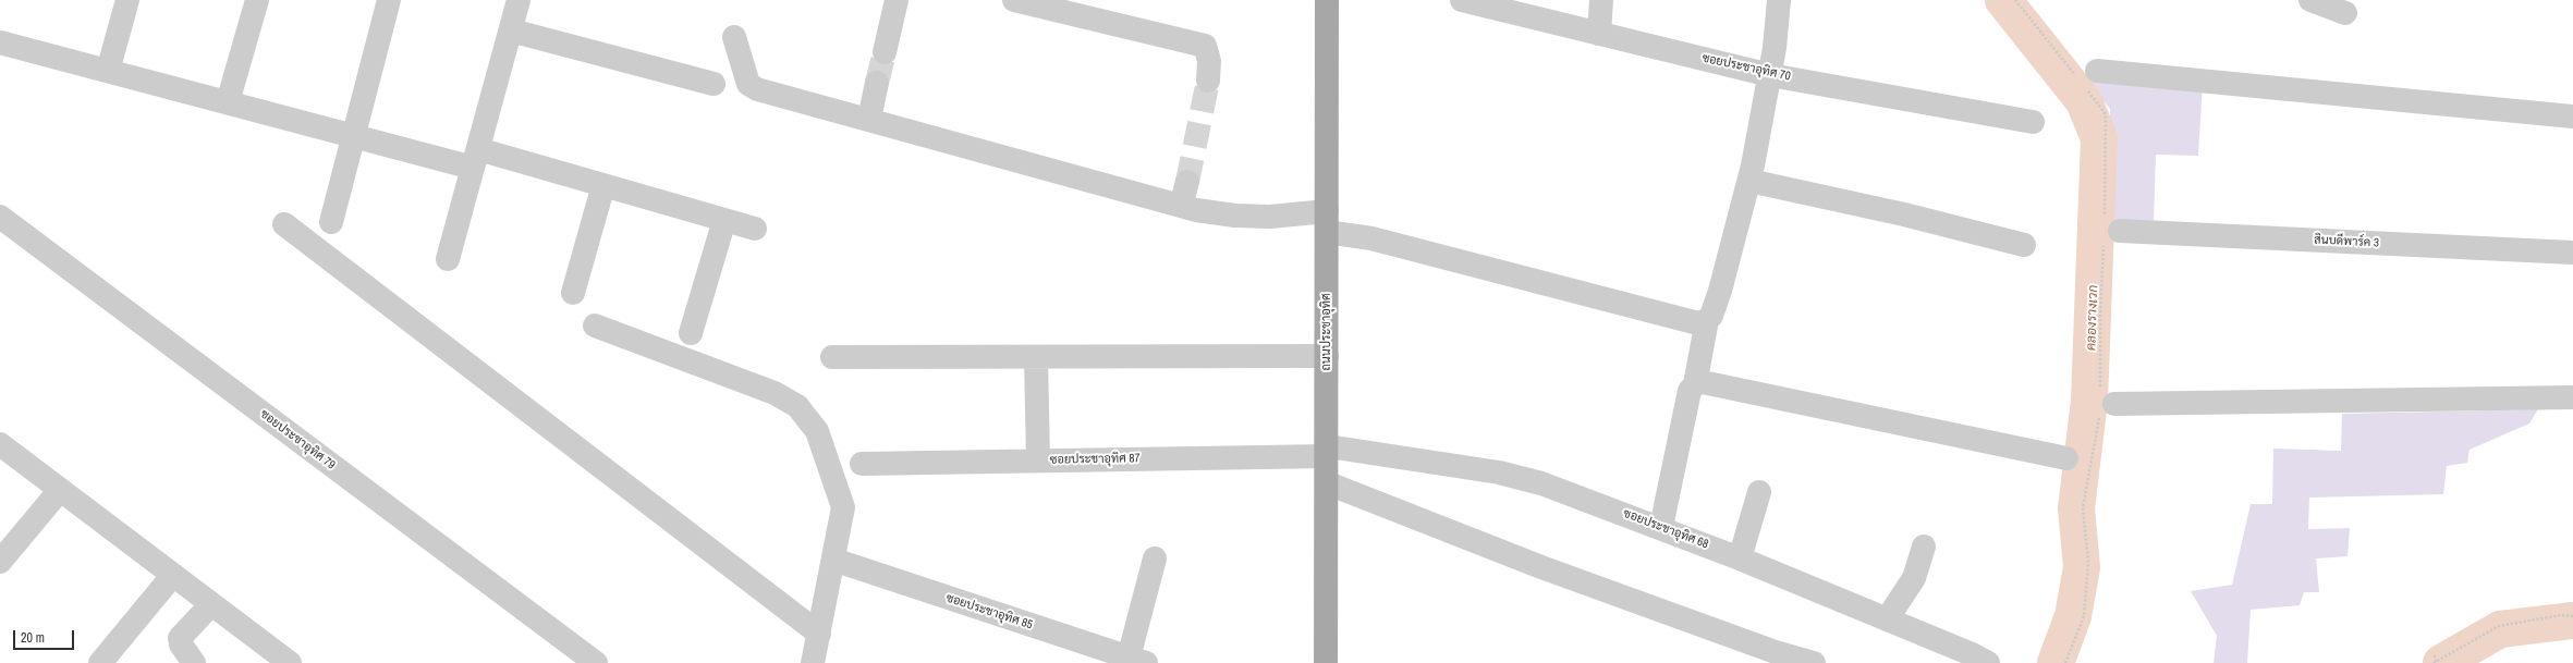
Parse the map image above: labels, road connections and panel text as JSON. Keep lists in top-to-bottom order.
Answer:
{
  "streets": {
    "main road": ["ถนนประชาอุทิศ"],
    "street": [
      "ซอยประชาอุทิศ 70",
      "สินบดีพาร์ค 3",
      "ซอยประชาอุทิศ 79",
      "ซอยประชาอุทิศ 87",
      "ซอยประชาอุทิศ 68",
      "ซอยประชาอุทิศ 85"
    ]
  },
  "crossings": [
    ["ถนนประชาอุทิศ", "ซอยประชาอุทิศ 87"],
    ["ถนนประชาอุทิศ", "ซอยประชาอุทิศ 68"],
    ["ซอยประชาอุทิศ 87", "ซอยประชาอุทิศ 68"]
  ],
  "water": ["คลองรางเวก"],
  "scale_bar": "20 m"
}
